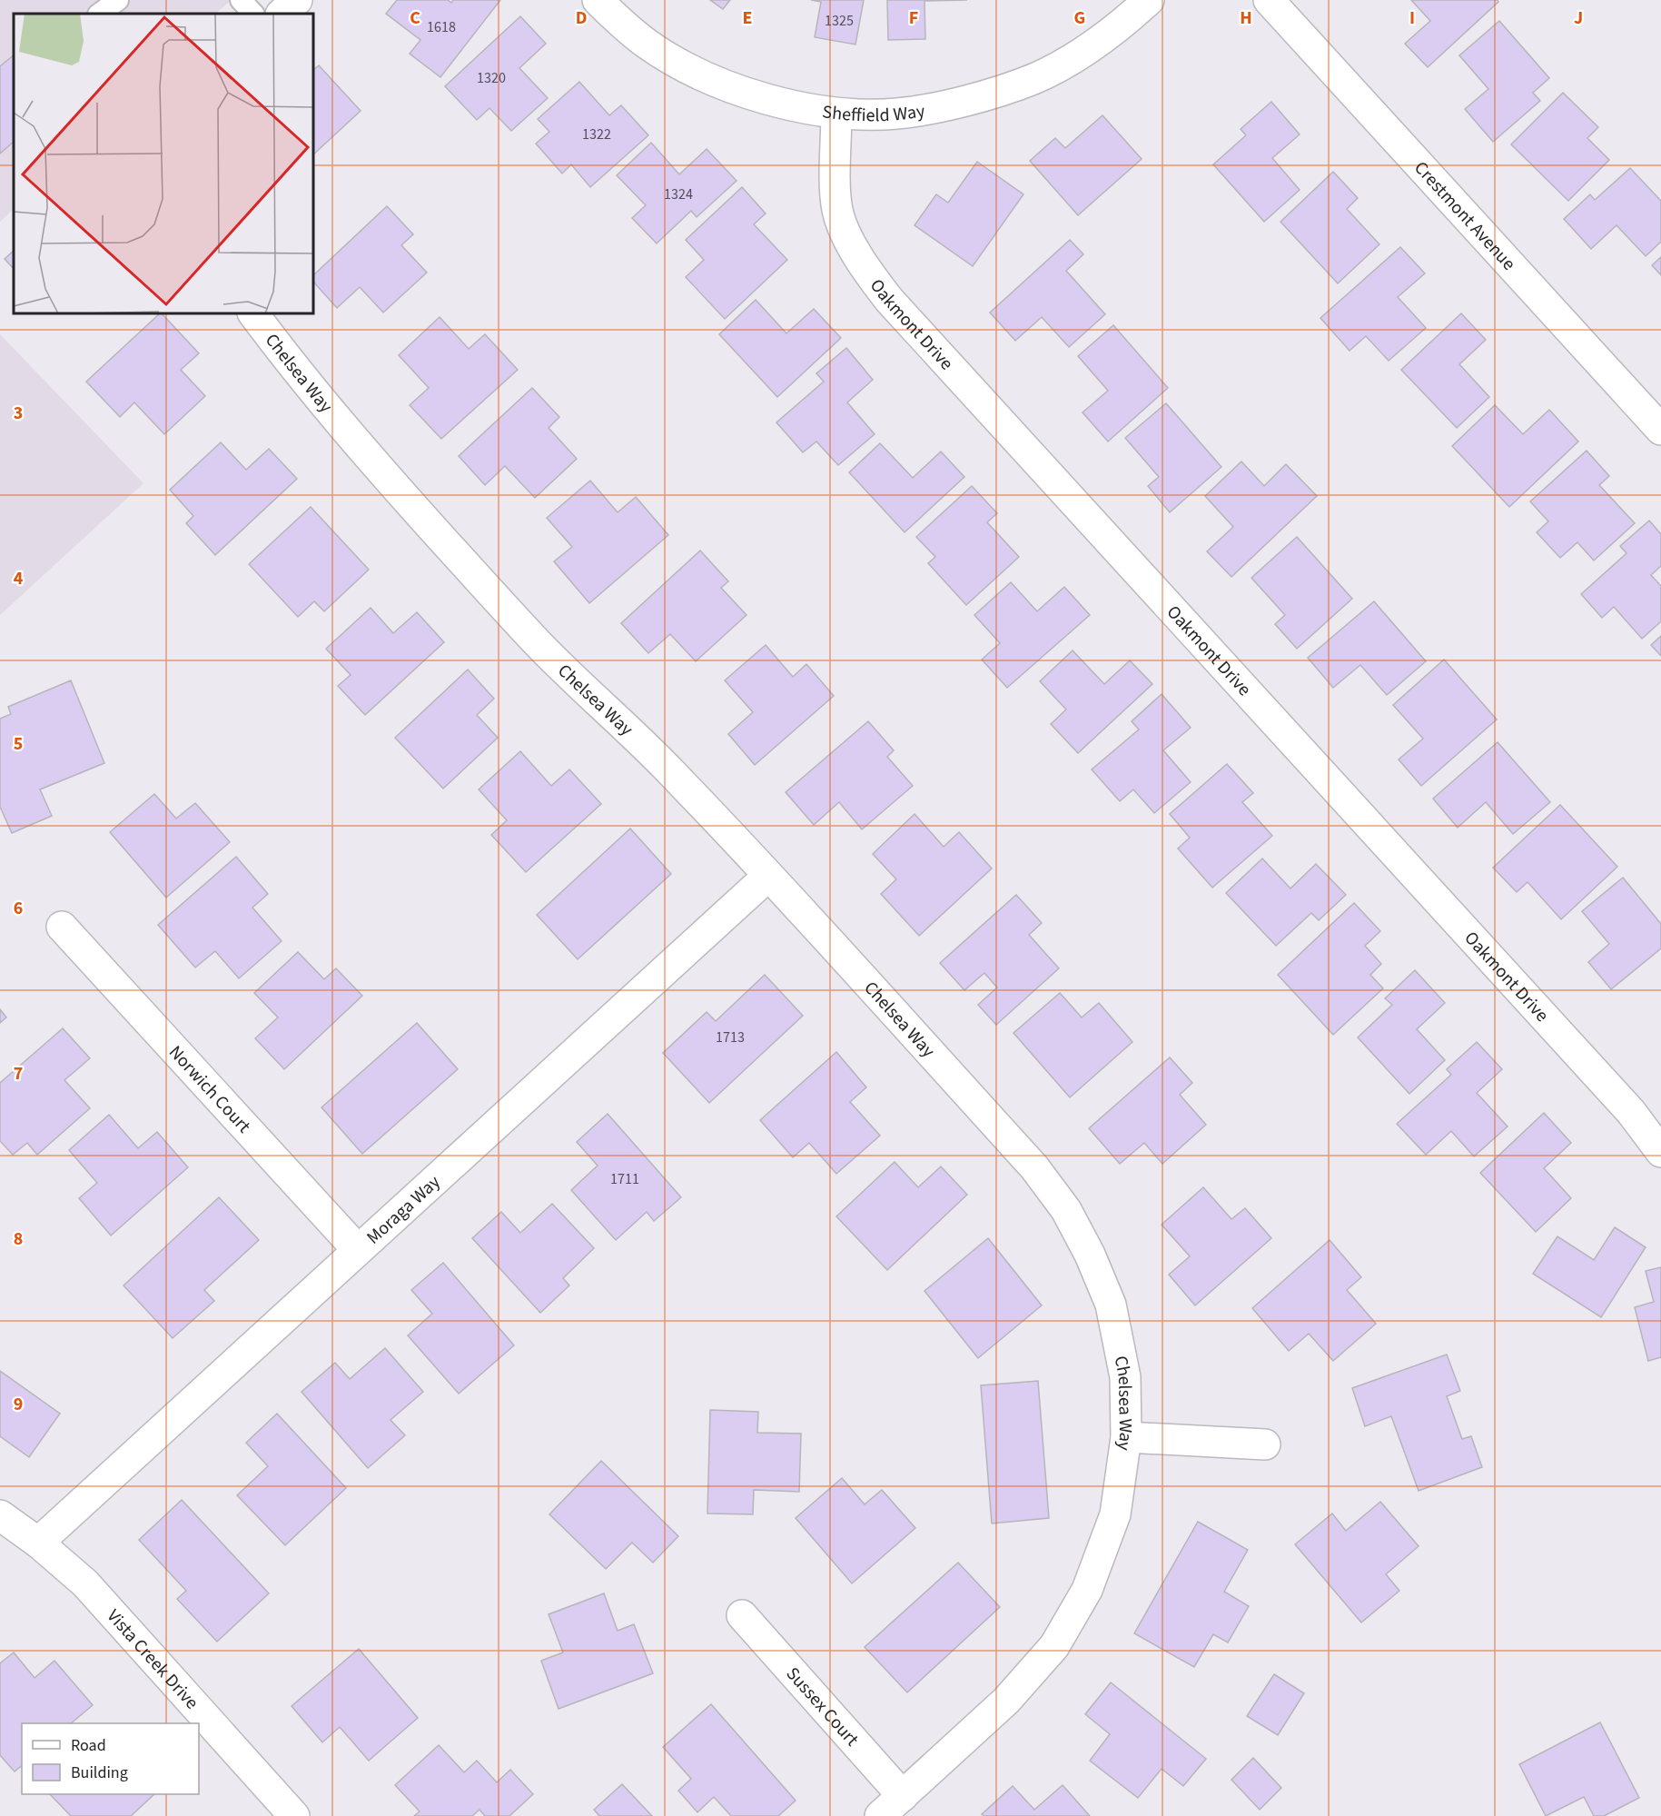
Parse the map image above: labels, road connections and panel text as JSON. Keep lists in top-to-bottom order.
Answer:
{
  "streets": {
    "street": [
      "Sheffield Way",
      "Crestmont Avenue",
      "Oakmont Drive",
      "Chelsea Way",
      "Norwich Court",
      "Moraga Way",
      "Vista Creek Drive",
      "Sussex Court"
    ]
  },
  "crossings": [
    ["Sheffield Way", "Oakmont Drive"],
    ["Chelsea Way", "Moraga Way"],
    ["Chelsea Way", "Sussex Court"],
    ["Norwich Court", "Moraga Way"],
    ["Moraga Way", "Vista Creek Drive"]
  ],
  "house_numbers": [
    "1325",
    "1618",
    "1320",
    "1322",
    "1324",
    "1713",
    "1711"
  ],
  "legend": ["Road", "Building"],
  "grid": {
    "columns": [
      "C",
      "D",
      "E",
      "F",
      "G",
      "H",
      "I",
      "J"
    ],
    "rows": [
      "3",
      "4",
      "5",
      "6",
      "7",
      "8",
      "9"
    ]
  }
}
